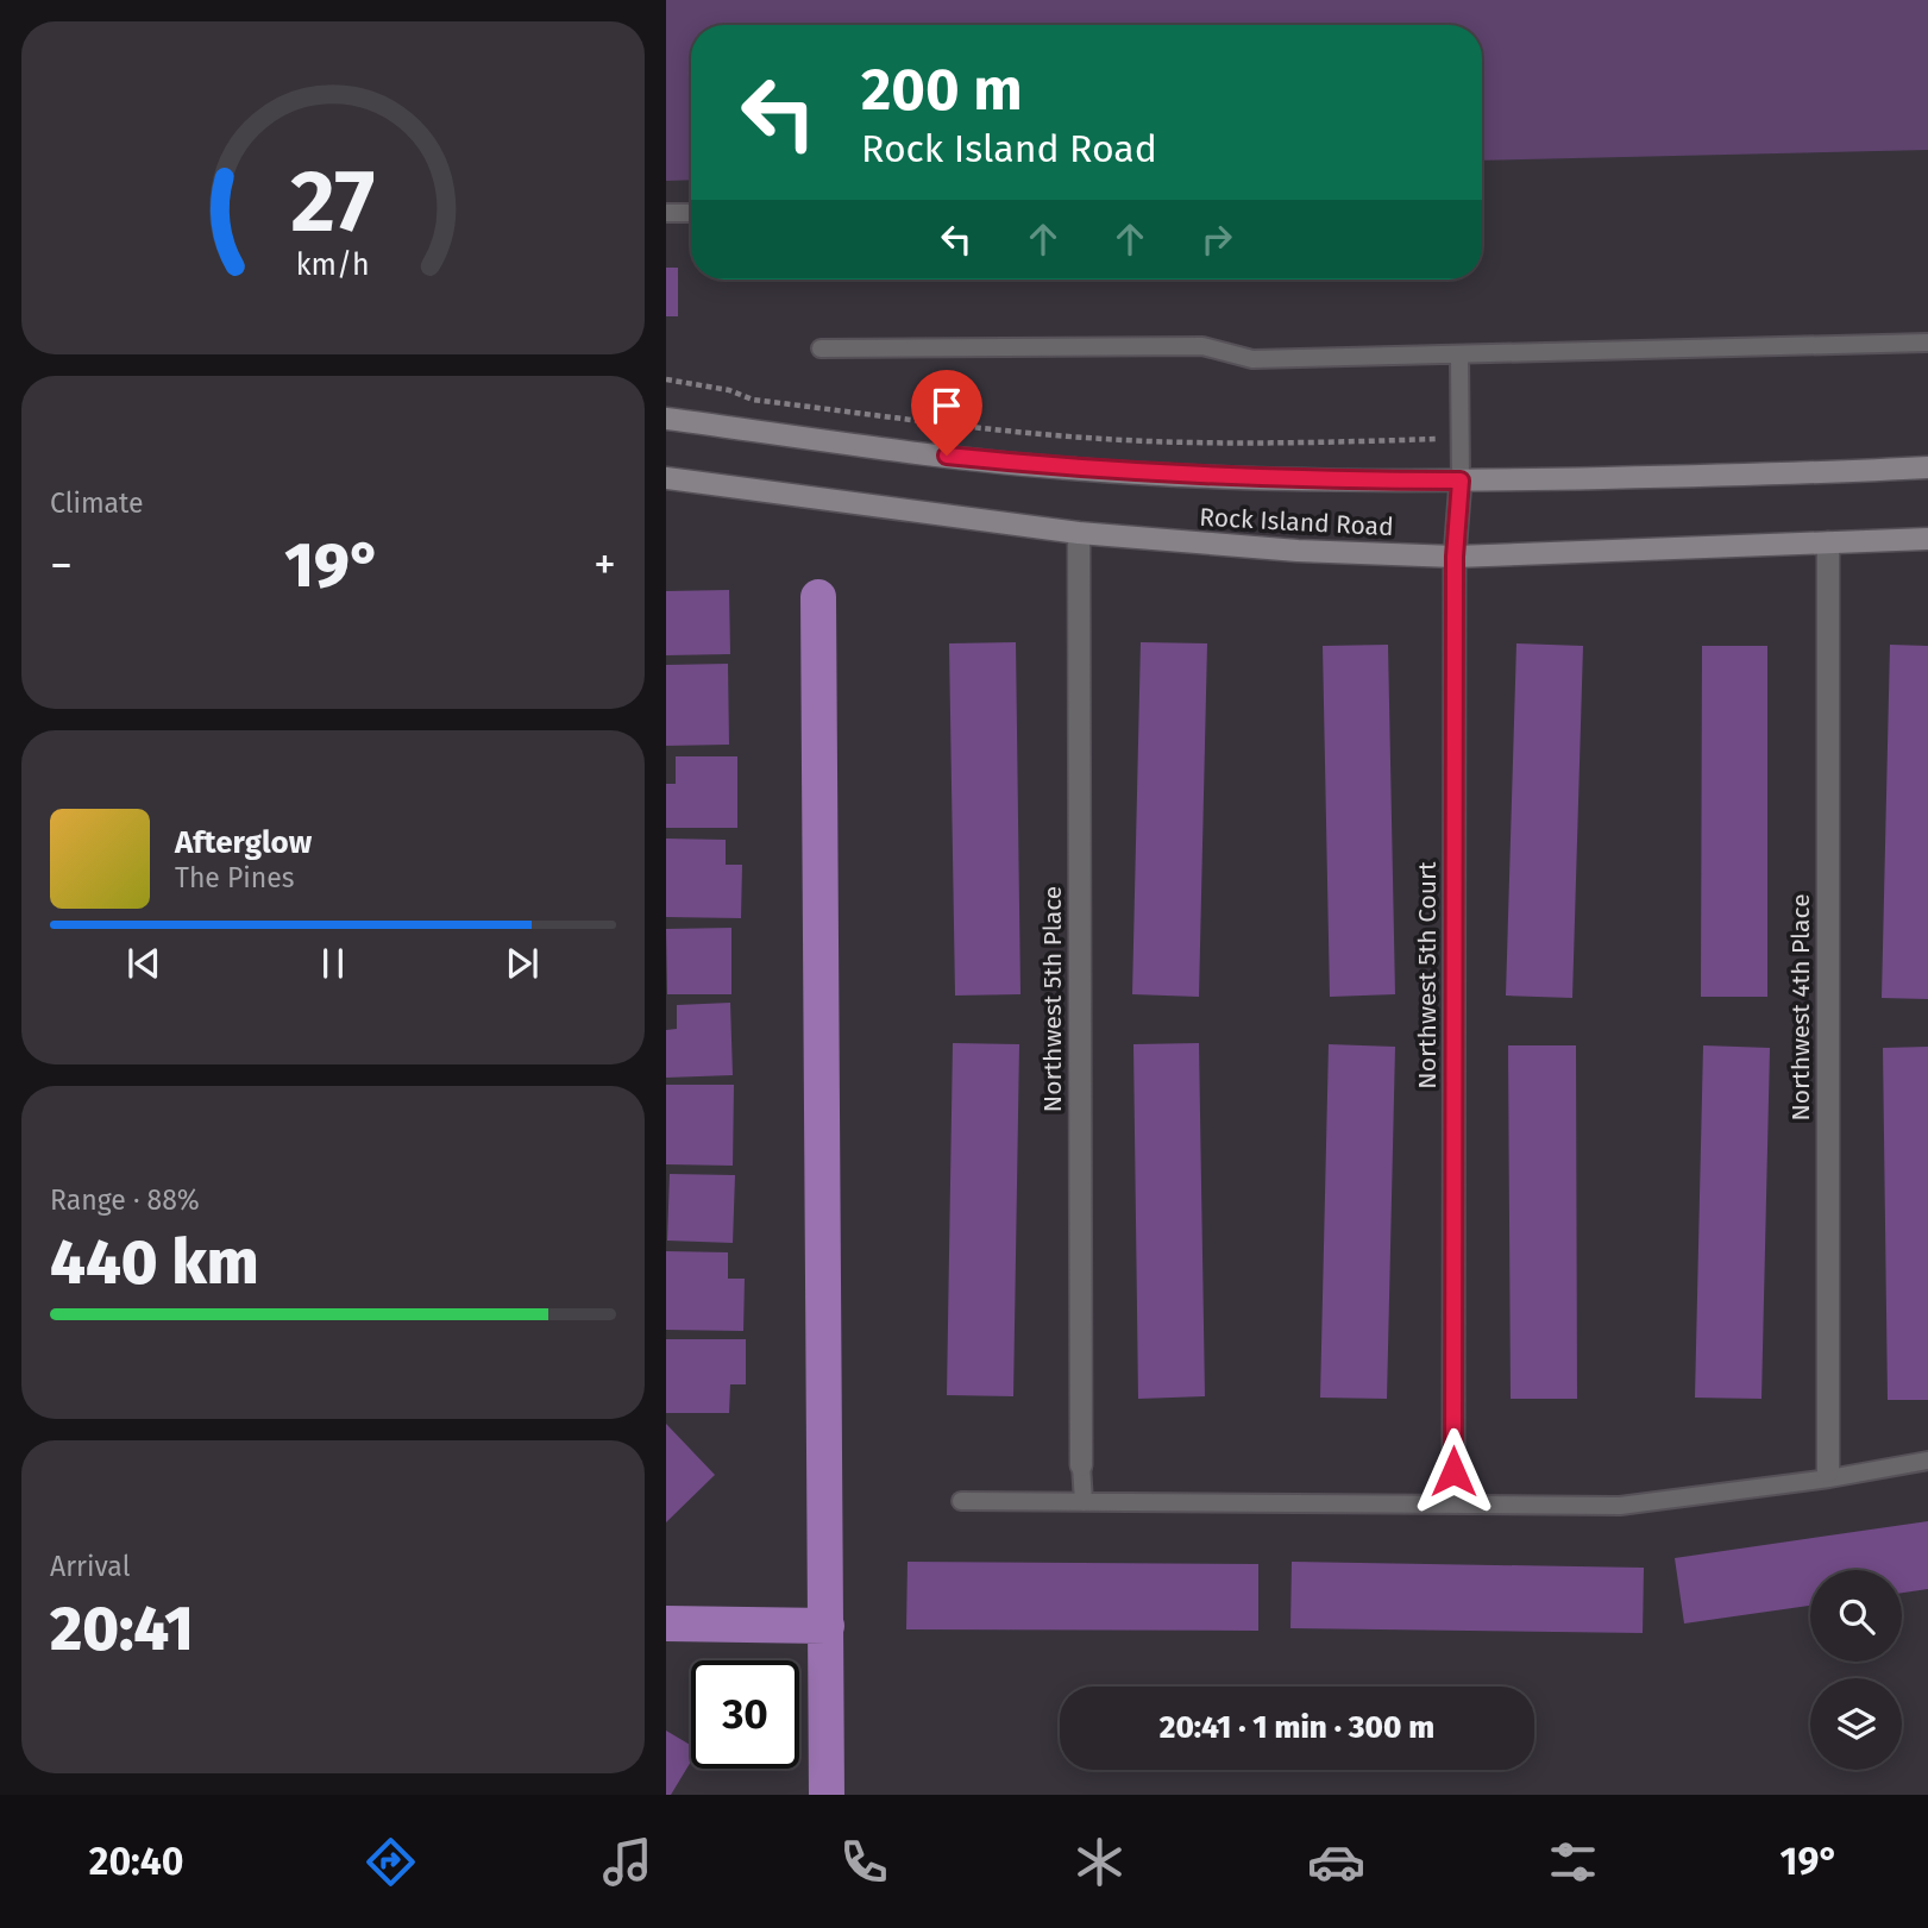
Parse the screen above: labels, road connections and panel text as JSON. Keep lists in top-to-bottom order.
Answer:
{
  "streets": {
    "main road": ["Rock Island Road"],
    "street": ["Northwest 5th Court", "Northwest 5th Place", "Northwest 4th Place"]
  },
  "crossings": [
    ["Rock Island Road", "Northwest 5th Court"],
    ["Rock Island Road", "Northwest 5th Place"],
    ["Rock Island Road", "Northwest 4th Place"]
  ],
  "page": {
    "turn": ["200 m", "Rock Island Road"],
    "tile": [
      "Climate",
      ["Range · 88%", "440 km"],
      ["Arrival", "20:41"]
    ],
    "heat": ["−", "19°", "+"],
    "song": ["Afterglow", "The Pines"],
    "limit": "30",
    "trip": "20:41 · 1 min · 300 m",
    "tabs": ["20:40", "19°"],
    "gauge": ["27", "km/h"]
  }
}
